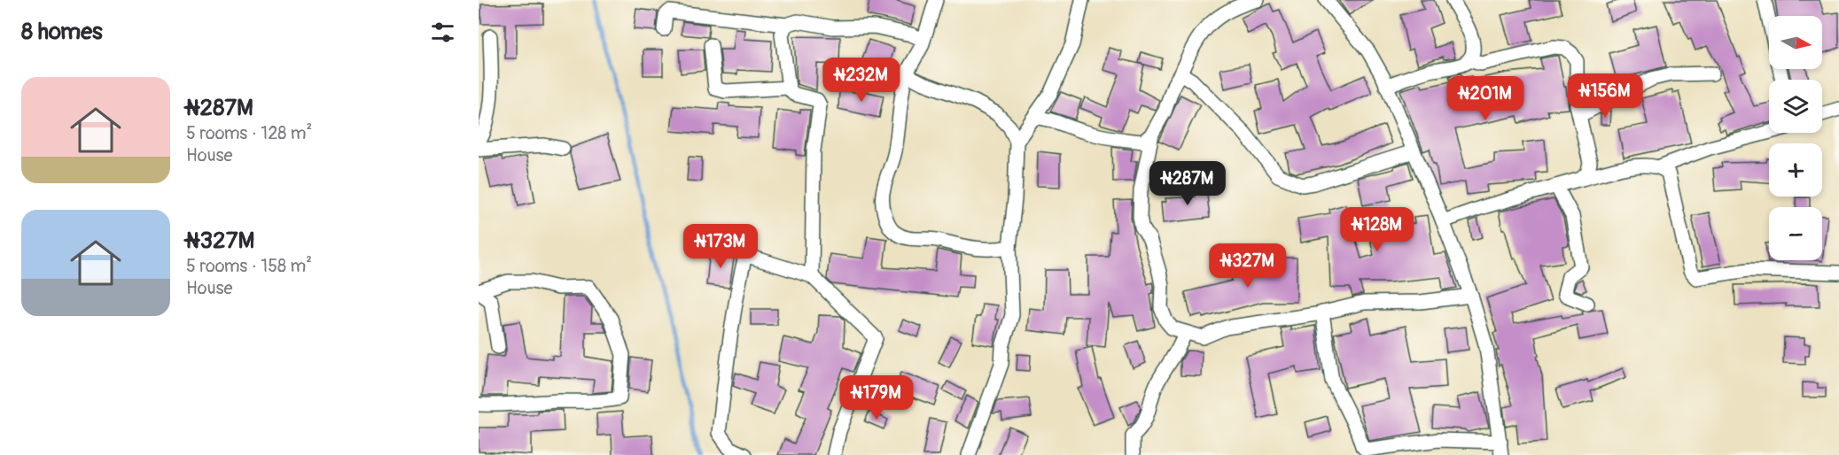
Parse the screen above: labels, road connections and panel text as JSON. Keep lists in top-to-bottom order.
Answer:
{
  "north": "right",
  "page": {
    "heading": "8 homes",
    "map_buttons": ["+", "−"],
    "price": [
      "₦232M",
      "₦156M",
      "₦201M",
      "₦287M",
      "₦128M",
      "₦173M",
      "₦327M",
      "₦179M"
    ],
    "list": [
      {
        "name": "₦287M",
        "note": "5 rooms · 128 m² · House"
      },
      {
        "name": "₦327M",
        "note": "5 rooms · 158 m² · House"
      }
    ]
  }
}
